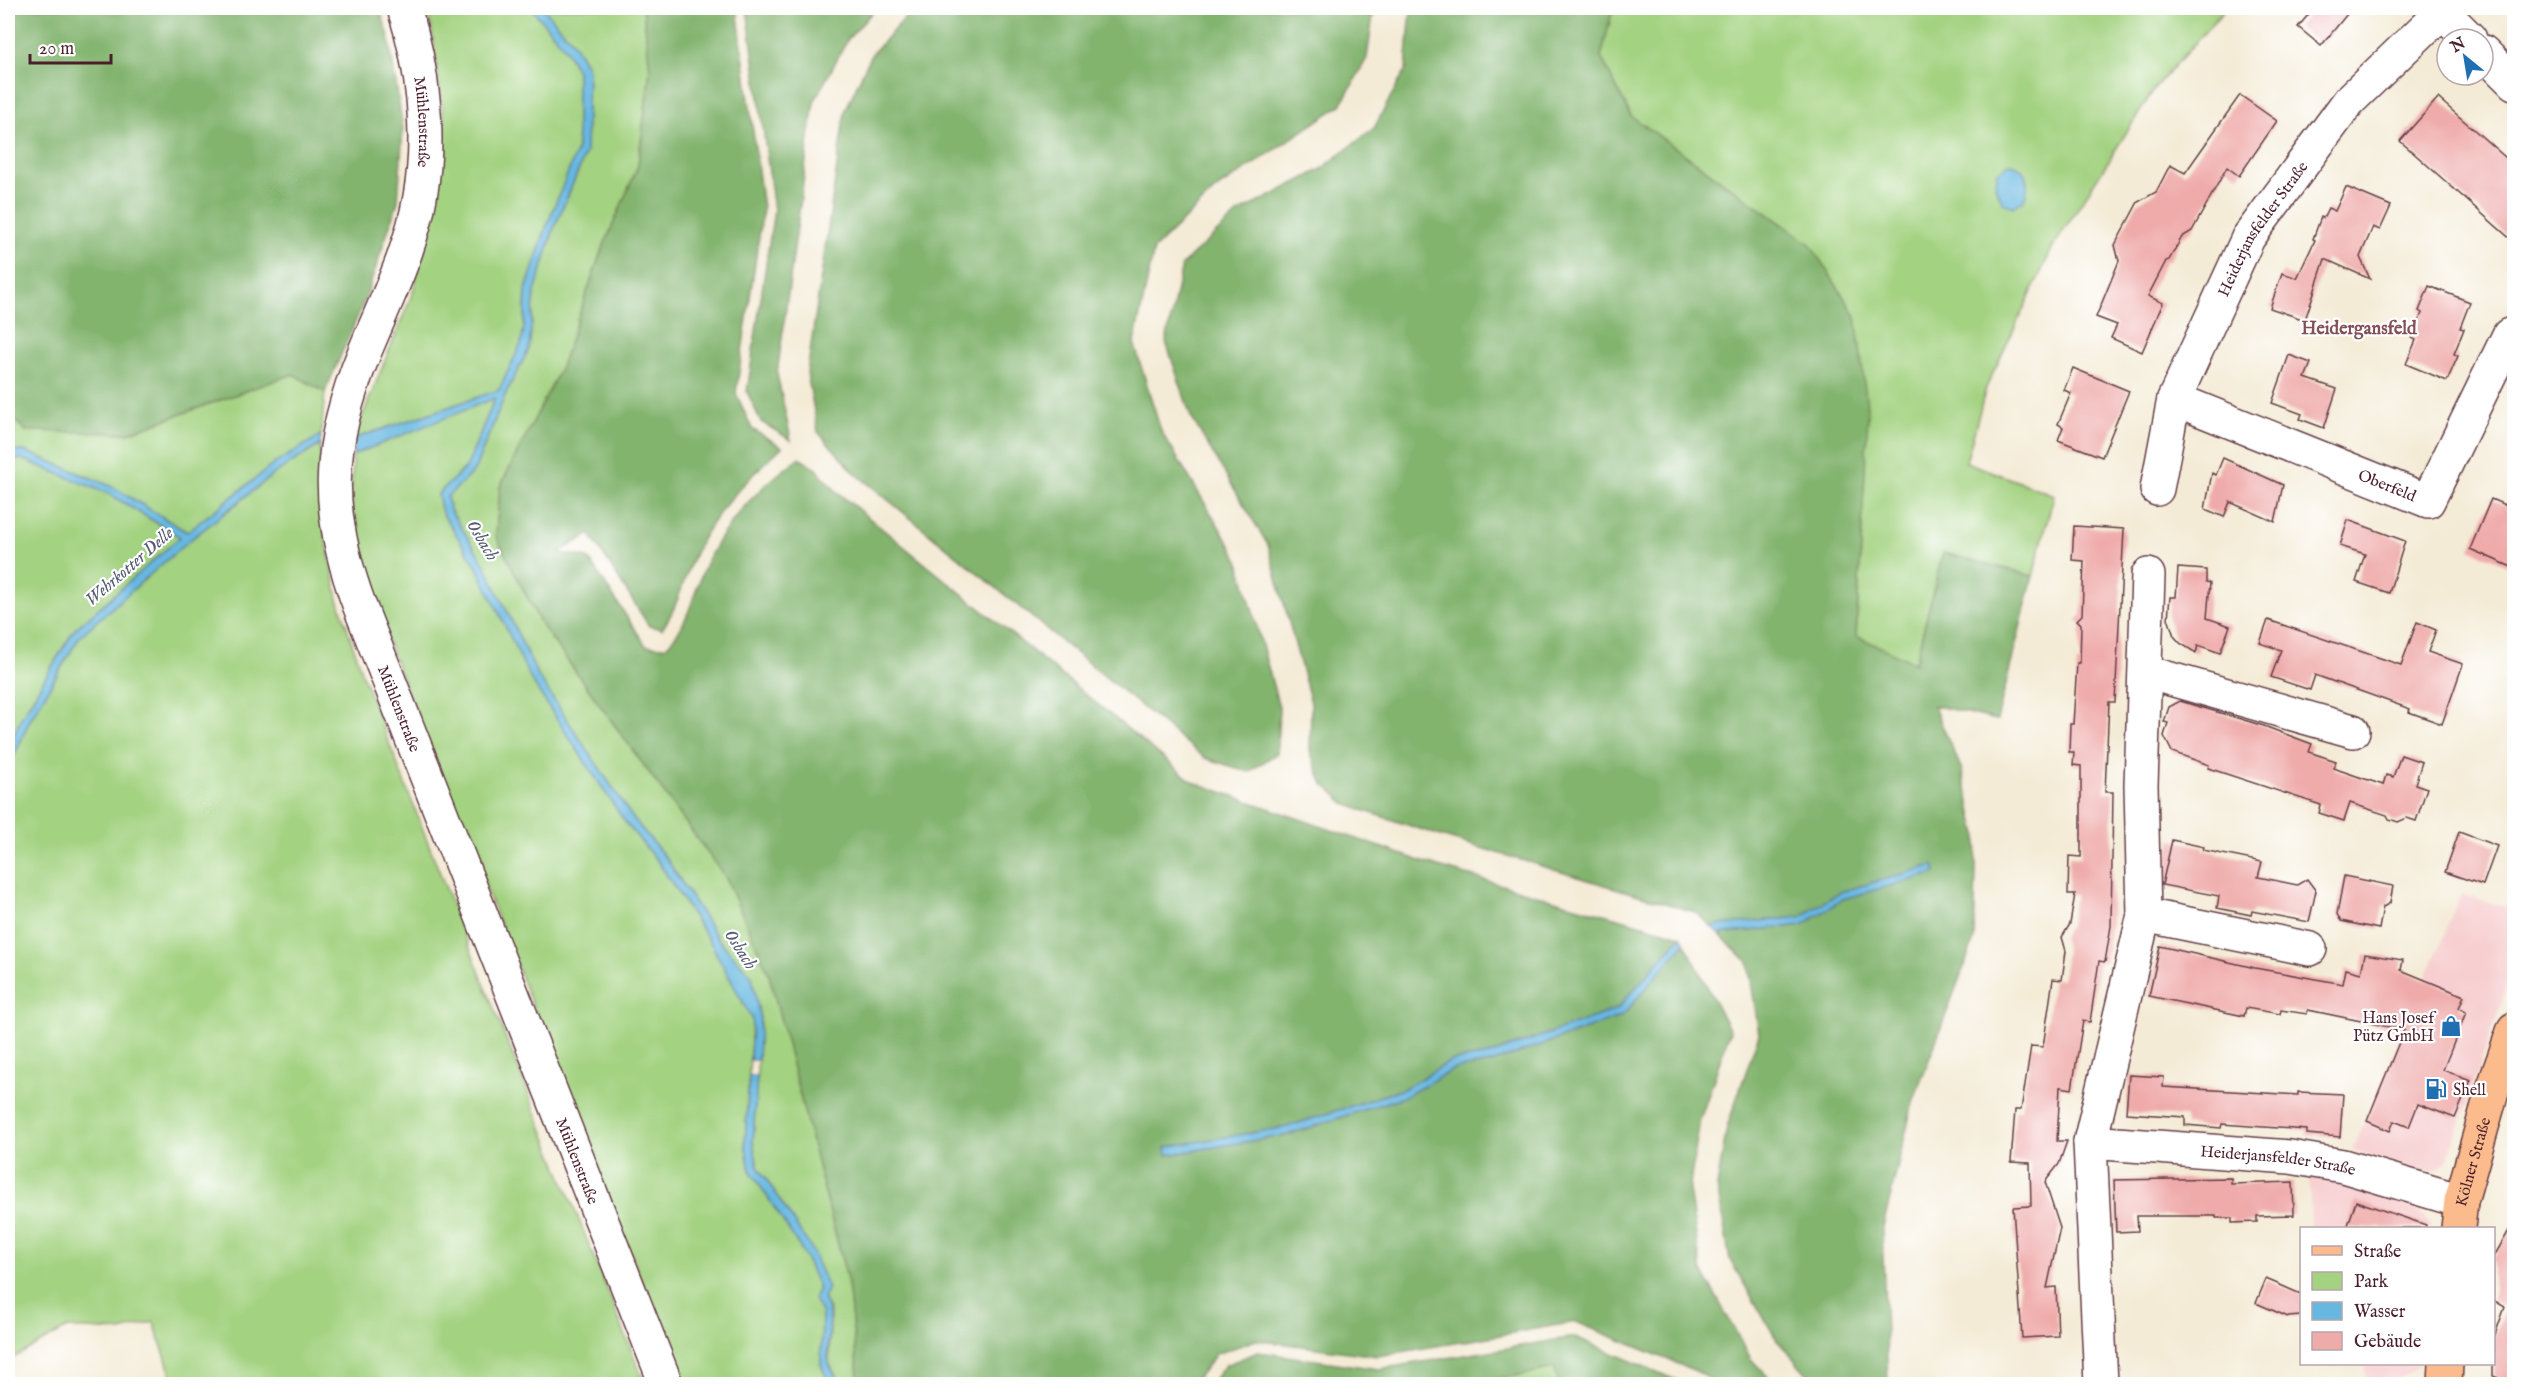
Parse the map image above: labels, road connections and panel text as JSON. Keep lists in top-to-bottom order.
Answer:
{
  "streets": {
    "main road": ["Kölner Straße"],
    "street": ["Mühlenstraße", "Heiderjansfelder Straße", "Oberfeld"]
  },
  "crossings": [
    ["Heiderjansfelder Straße", "Oberfeld"],
    ["Heiderjansfelder Straße", "Kölner Straße"]
  ],
  "districts": ["Heidergansfeld"],
  "water": ["Osbach", "Wehrkotter Delle"],
  "places": {
    "shop": ["Hans Josef Pütz GmbH"],
    "fuel station": ["Shell"]
  },
  "legend": [
    "Straße",
    "Park",
    "Wasser",
    "Gebäude"
  ],
  "scale_bar": "20 m",
  "north": "top left"
}
